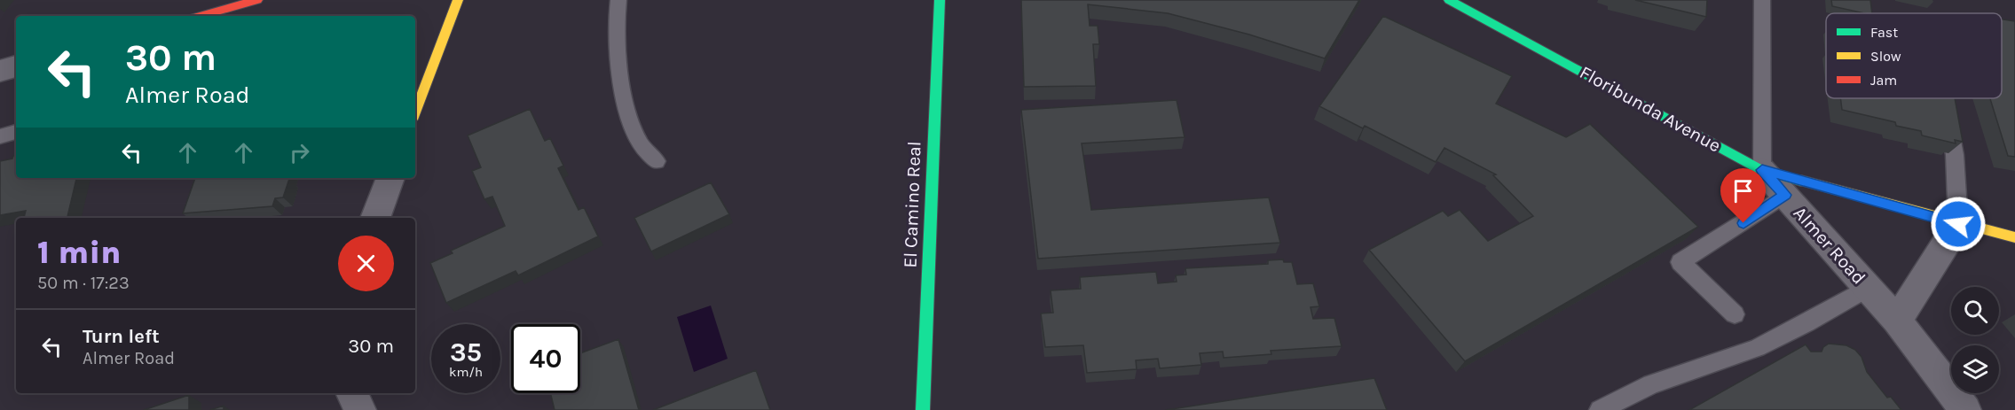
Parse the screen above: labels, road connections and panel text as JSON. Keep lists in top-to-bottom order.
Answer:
{
  "streets": {
    "street": ["Floribunda Avenue", "El Camino Real", "Almer Road"]
  },
  "crossings": [
    ["Floribunda Avenue", "Almer Road"]
  ],
  "legend": ["Fast", "Slow", "Jam"],
  "page": {
    "turn": ["30 m", "Almer Road"],
    "heading": ["1 min", "50 m · 17:23"],
    "list": [
      {
        "name": "Turn left",
        "note": "Almer Road",
        "value": "30 m"
      }
    ],
    "speed": "35 km/h",
    "limit": "40"
  }
}
